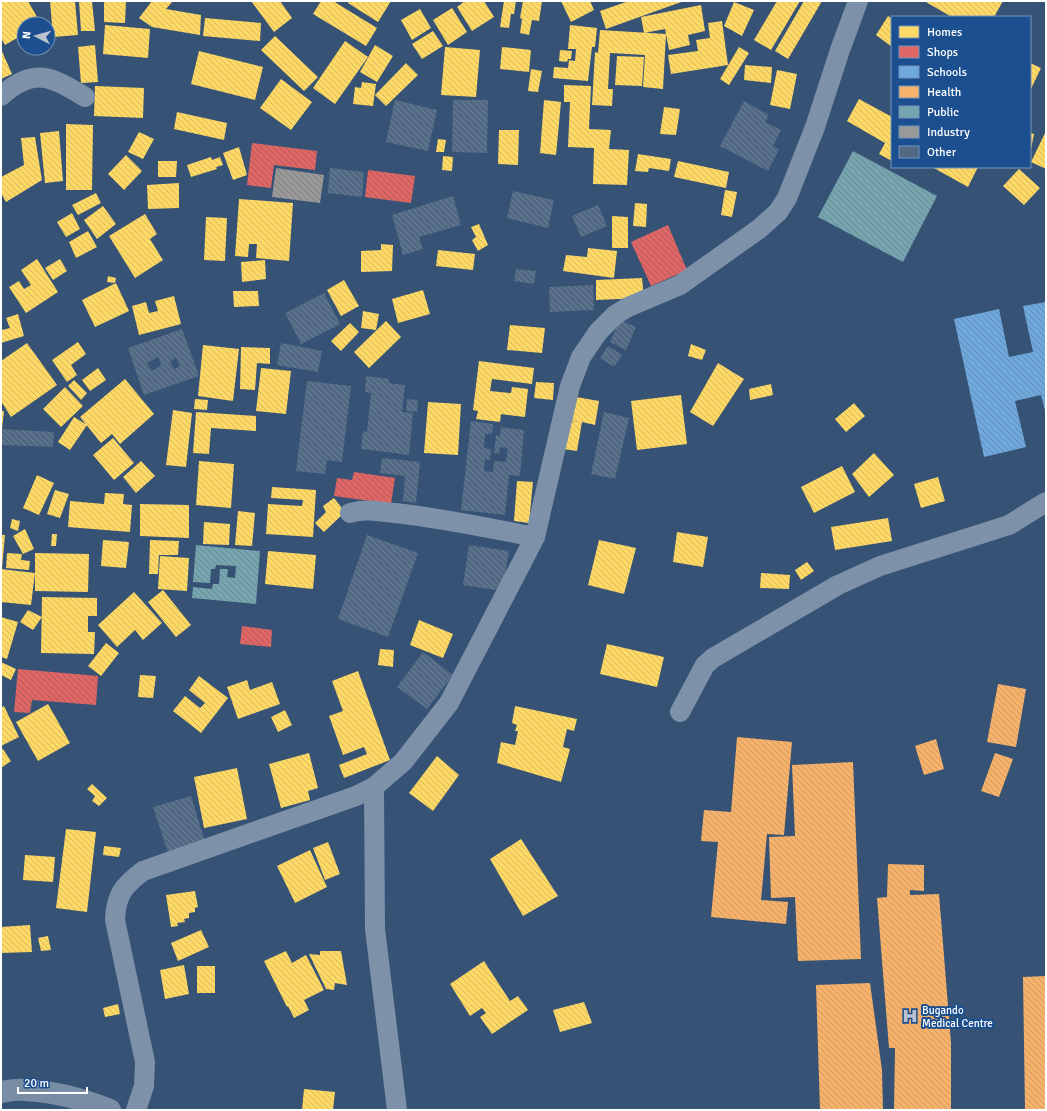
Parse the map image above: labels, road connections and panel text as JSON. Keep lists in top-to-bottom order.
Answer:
{
  "places": {
    "hospital": ["Bugando Medical Centre"]
  },
  "legend": [
    "Homes",
    "Shops",
    "Schools",
    "Health",
    "Public",
    "Industry",
    "Other"
  ],
  "scale_bar": "20 m",
  "north": "left"
}
